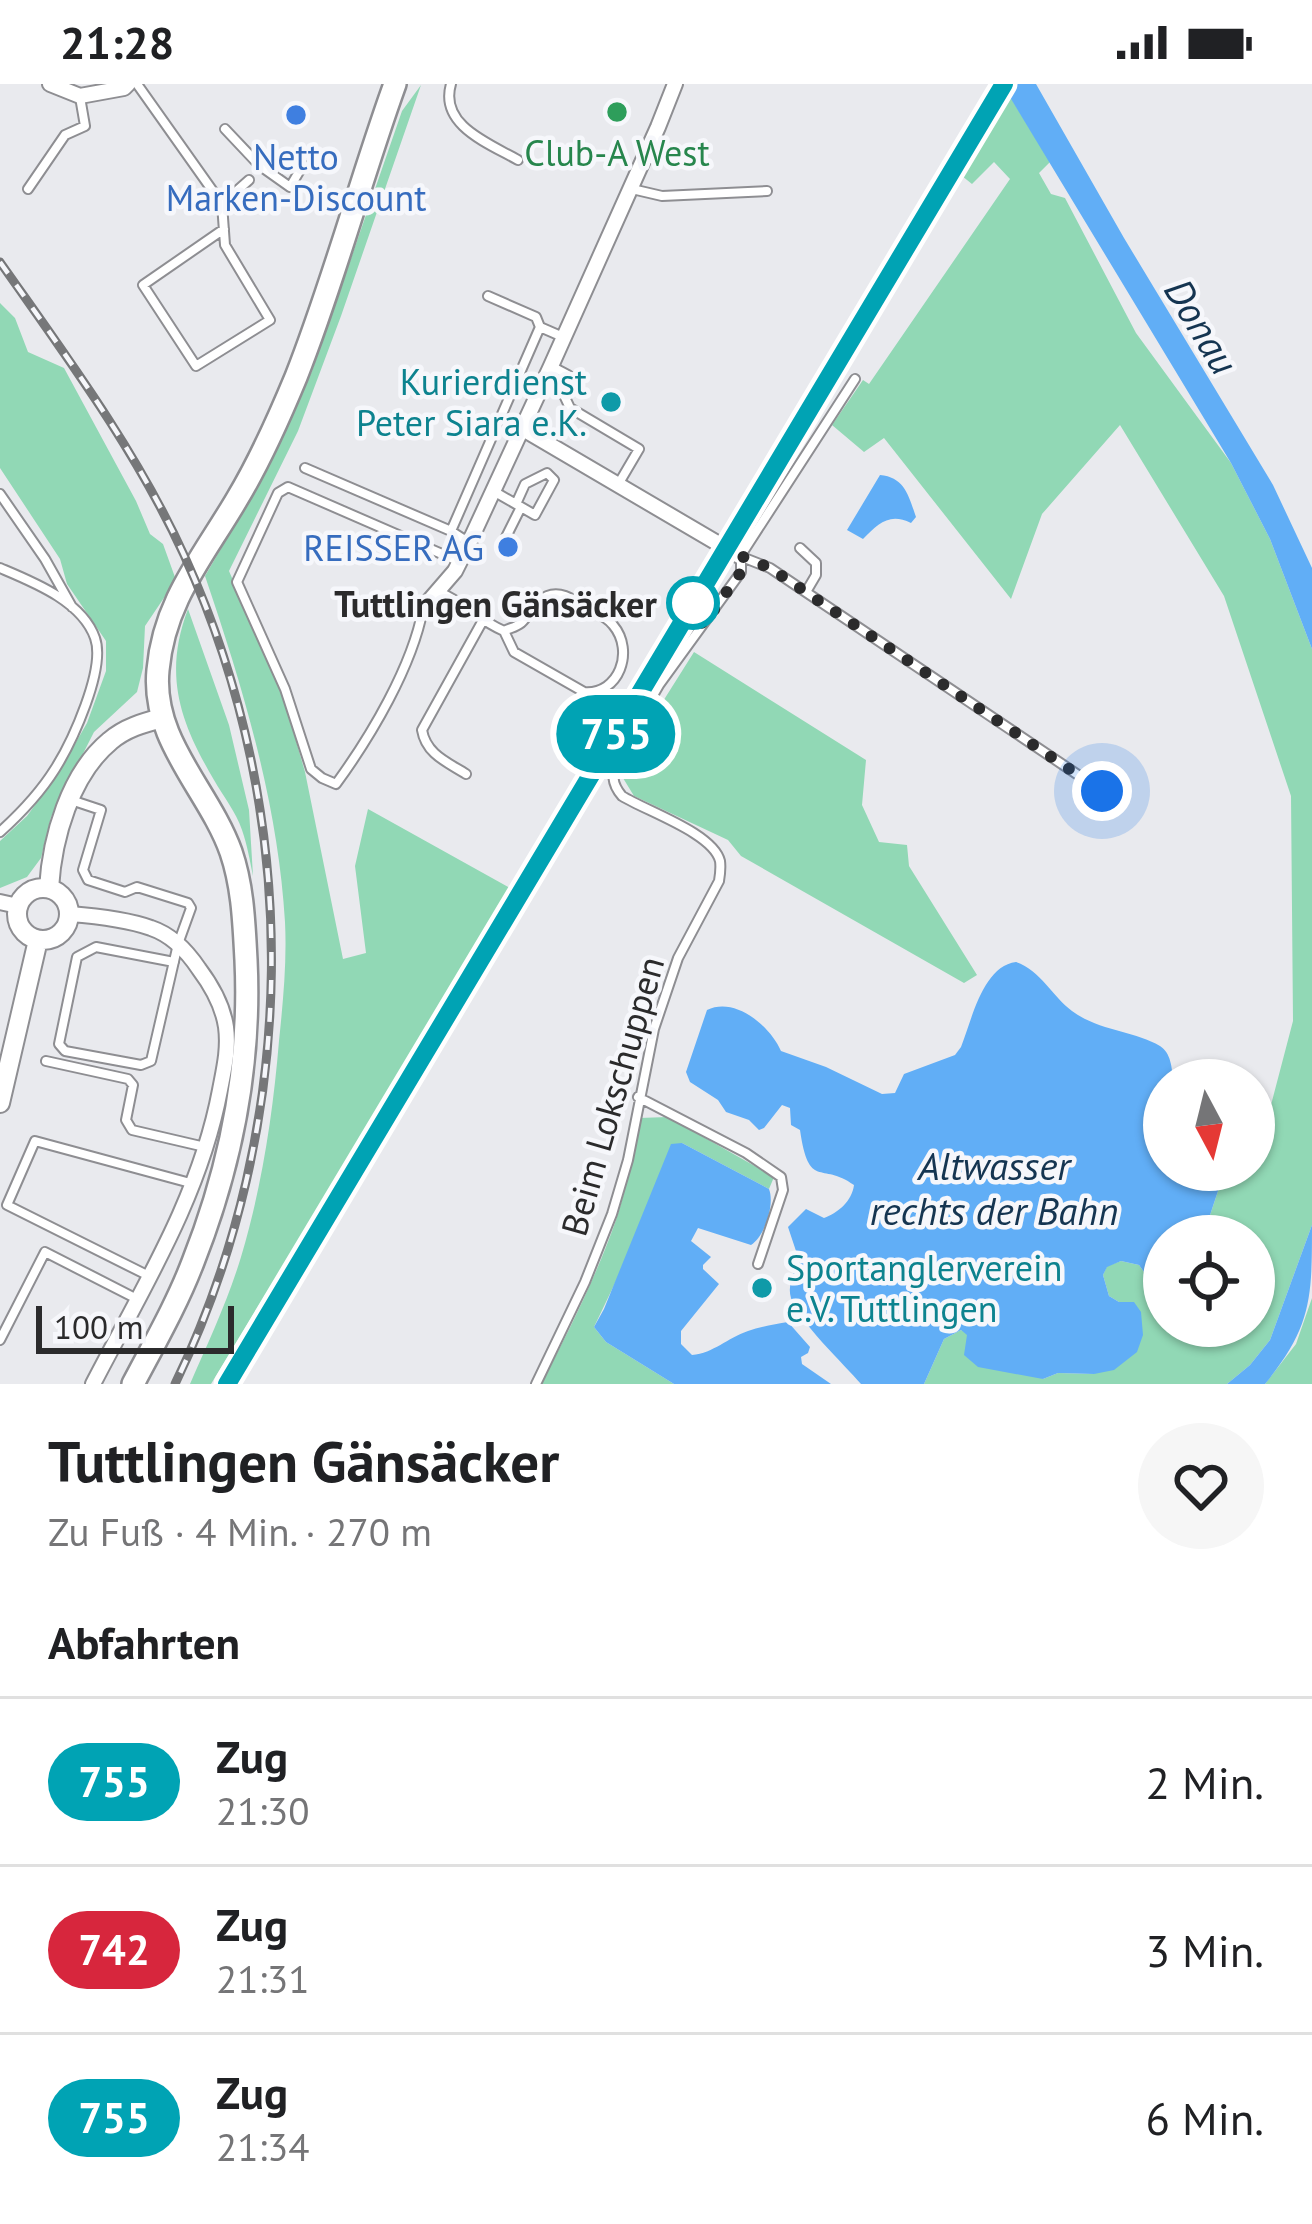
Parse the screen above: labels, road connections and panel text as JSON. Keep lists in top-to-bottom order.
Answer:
{
  "streets": {
    "lane": ["Beim Lokschuppen"]
  },
  "water": ["Donau", "Altwasser rechts der Bahn"],
  "places": [
    "Club-A West",
    "Netto Marken-Discount",
    "Kurierdienst Peter Siara e.K.",
    "REISSER AG",
    "Tuttlingen Gänsäcker",
    "Sportanglerverein e.V. Tuttlingen"
  ],
  "scale_bar": "100 m",
  "north": "bottom",
  "page": {
    "status": "21:28",
    "on_map": "755",
    "scale": "100 m",
    "heading": [
      ["Tuttlingen Gänsäcker", "Zu Fuß · 4 Min. · 270 m"],
      "Abfahrten"
    ],
    "list": [
      {
        "mark": "755",
        "name": "Zug",
        "note": "21:30",
        "value": "2 Min."
      },
      {
        "mark": "742",
        "name": "Zug",
        "note": "21:31",
        "value": "3 Min."
      },
      {
        "mark": "755",
        "name": "Zug",
        "note": "21:34",
        "value": "6 Min."
      }
    ]
  }
}
